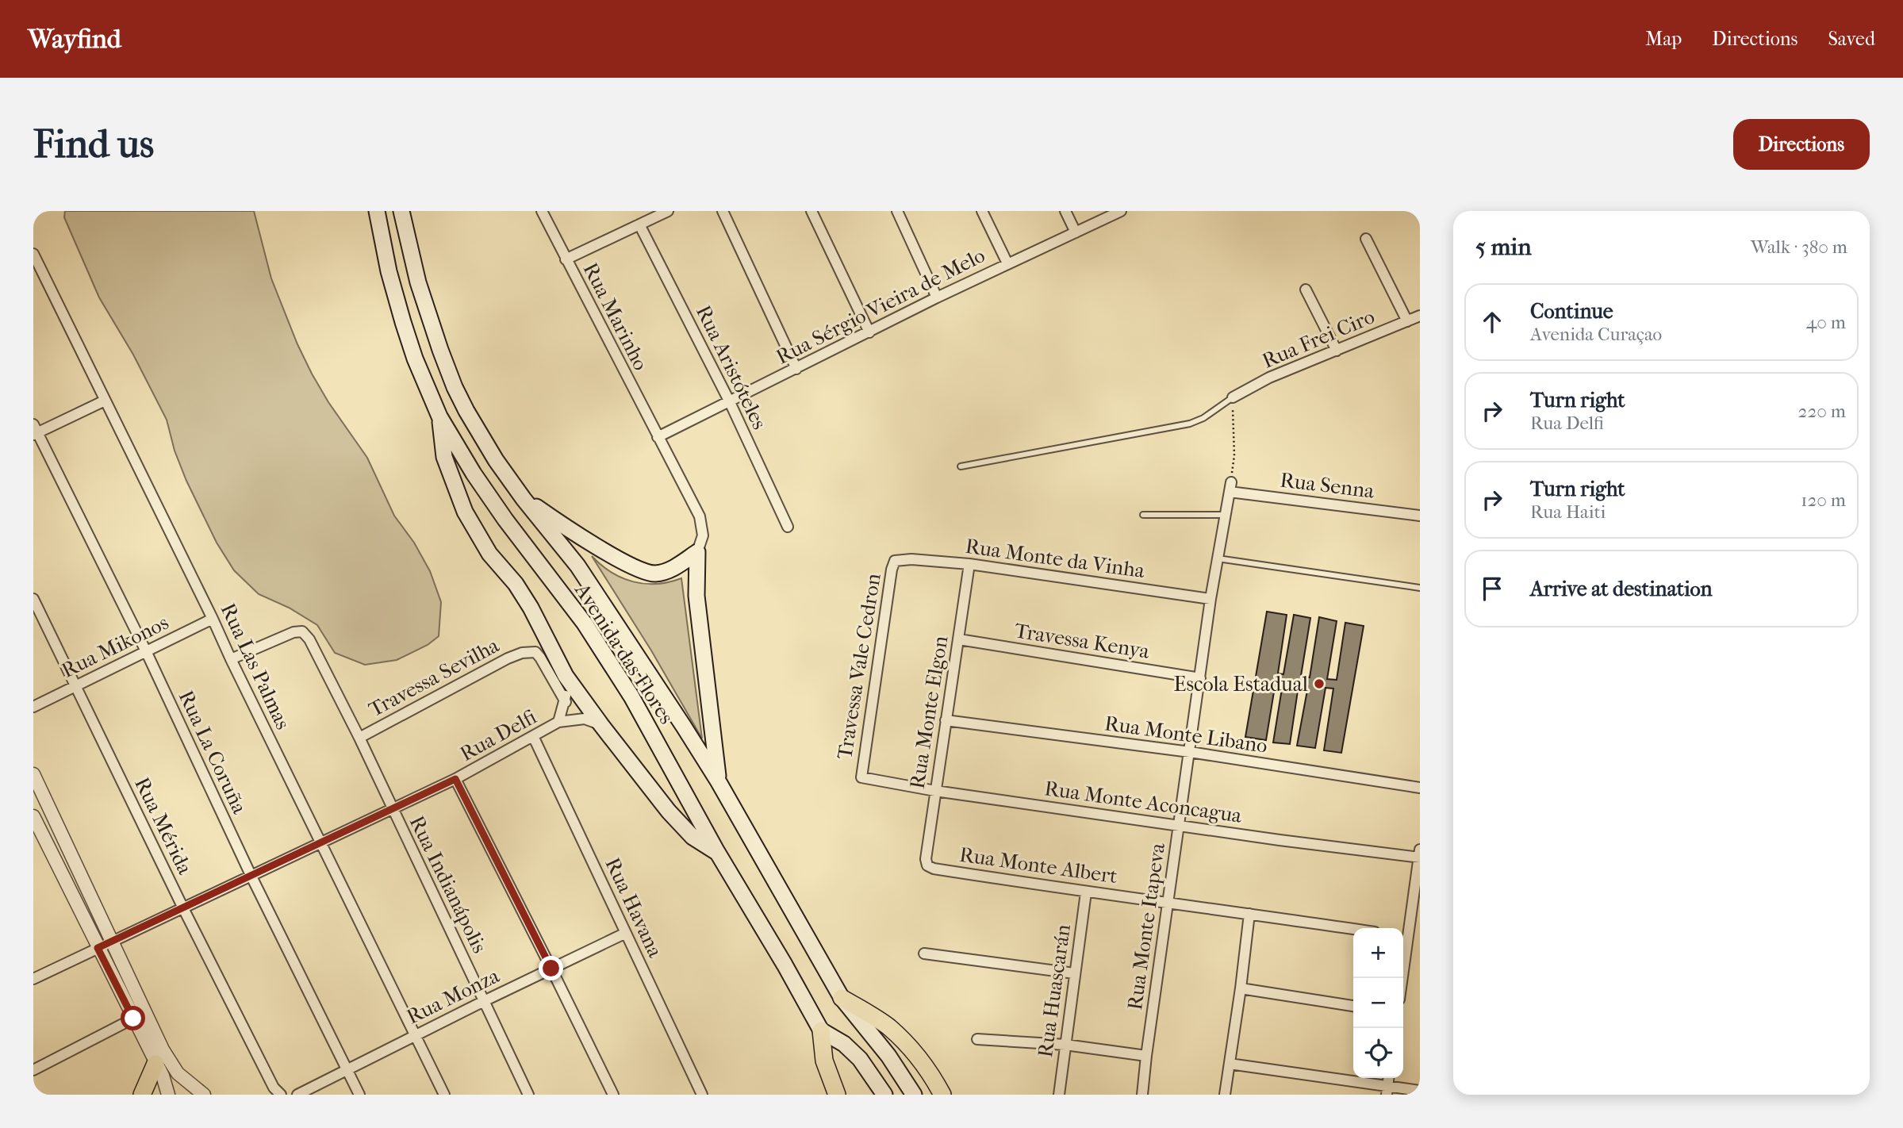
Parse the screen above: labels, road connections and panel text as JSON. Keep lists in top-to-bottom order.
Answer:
{
  "streets": {
    "main road": ["Avenida das Flores"],
    "street": [
      "Rua Sérgio Vieira de Melo",
      "Rua Marinho",
      "Rua Frei Ciro",
      "Rua Aristóteles",
      "Rua Senna",
      "Rua Monte da Vinha",
      "Travessa Kenya",
      "Rua Mikonos",
      "Rua Las Palmas",
      "Travessa Vale Cedron",
      "Travessa Sevilha",
      "Rua Monte Elgon",
      "Rua Monte Libano",
      "Rua Delfi",
      "Rua La Coruña",
      "Rua Monte Aconcagua",
      "Rua Mérida",
      "Rua Monte Albert",
      "Rua Indianápolis",
      "Rua Havana",
      "Rua Monte Itapeva",
      "Rua Huascarán",
      "Rua Monza"
    ]
  },
  "crossings": [
    ["Rua Sérgio Vieira de Melo", "Rua Marinho"],
    ["Rua Sérgio Vieira de Melo", "Rua Aristóteles"],
    ["Rua Senna", "Rua Monte Itapeva"],
    ["Rua Monte da Vinha", "Travessa Vale Cedron"],
    ["Rua Monte da Vinha", "Rua Monte Elgon"],
    ["Rua Monte da Vinha", "Rua Monte Itapeva"],
    ["Travessa Kenya", "Rua Monte Elgon"],
    ["Travessa Kenya", "Rua Monte Itapeva"],
    ["Rua Mikonos", "Rua Las Palmas"],
    ["Rua Mikonos", "Rua La Coruña"],
    ["Rua Mikonos", "Rua Mérida"],
    ["Rua Las Palmas", "Rua Delfi"],
    ["Rua Las Palmas", "Rua Indianápolis"],
    ["Rua Las Palmas", "Rua Monza"],
    ["Travessa Vale Cedron", "Rua Monte Aconcagua"],
    ["Travessa Sevilha", "Rua Delfi"],
    ["Travessa Sevilha", "Rua Indianápolis"],
    ["Rua Monte Elgon", "Rua Monte Libano"],
    ["Rua Monte Elgon", "Rua Monte Aconcagua"],
    ["Rua Monte Elgon", "Rua Monte Albert"],
    ["Rua Monte Libano", "Rua Monte Itapeva"],
    ["Rua Delfi", "Rua La Coruña"],
    ["Rua Delfi", "Rua Mérida"],
    ["Rua Delfi", "Rua Indianápolis"],
    ["Rua Delfi", "Rua Havana"],
    ["Rua La Coruña", "Rua Monza"],
    ["Rua Monte Aconcagua", "Rua Monte Itapeva"],
    ["Rua Monte Albert", "Rua Monte Itapeva"],
    ["Rua Monte Albert", "Rua Huascarán"],
    ["Rua Indianápolis", "Rua Monza"],
    ["Rua Havana", "Rua Monza"]
  ],
  "places": ["Escola Estadual"],
  "page": {
    "header": "Wayfind",
    "nav": ["Map", "Directions", "Saved"],
    "buttons": "Directions",
    "title": "Find us",
    "heading": ["5 min", "Walk · 380 m"],
    "list": [
      ["Continue", "Avenida Curaçao", "40 m"],
      ["Turn right", "Rua Delfi", "220 m"],
      ["Turn right", "Rua Haiti", "120 m"],
      "Arrive at destination"
    ],
    "map_buttons": ["+", "−"]
  }
}
